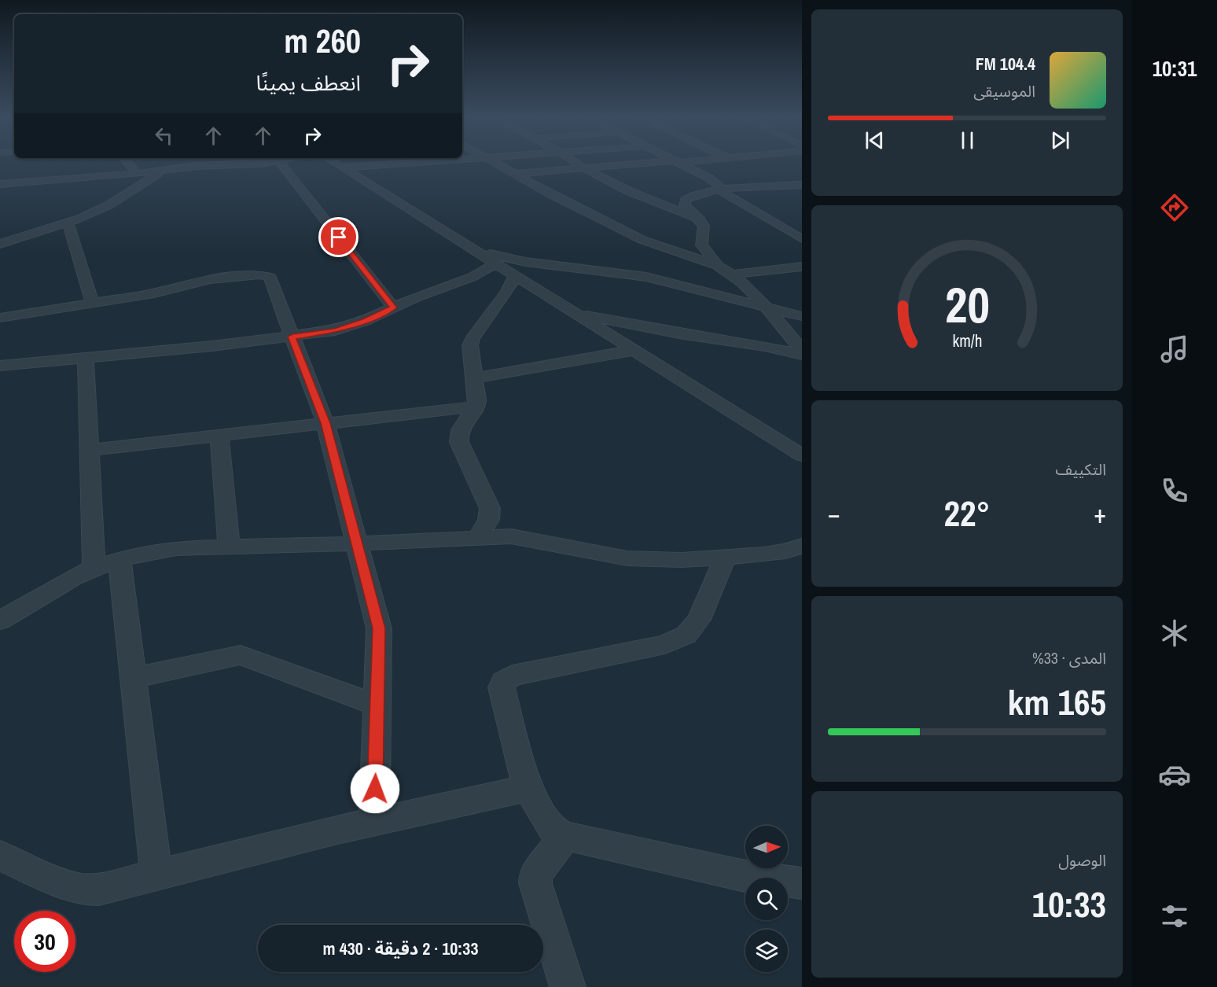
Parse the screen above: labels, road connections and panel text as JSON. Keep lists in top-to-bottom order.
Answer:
{
  "north": "right",
  "page": {
    "tabs": "10:31",
    "turn": ["260 m", "انعطف يمينًا"],
    "song": ["104.4 FM", "الموسيقى"],
    "tile": [
      "التكييف",
      ["المدى · 33%", "165 km"],
      ["الوصول", "10:33"]
    ],
    "heat": ["−", "22°", "+"],
    "limit": "30",
    "trip": "10:33 · 2 دقيقة · 430 m",
    "gauge": ["20", "km/h"]
  }
}
